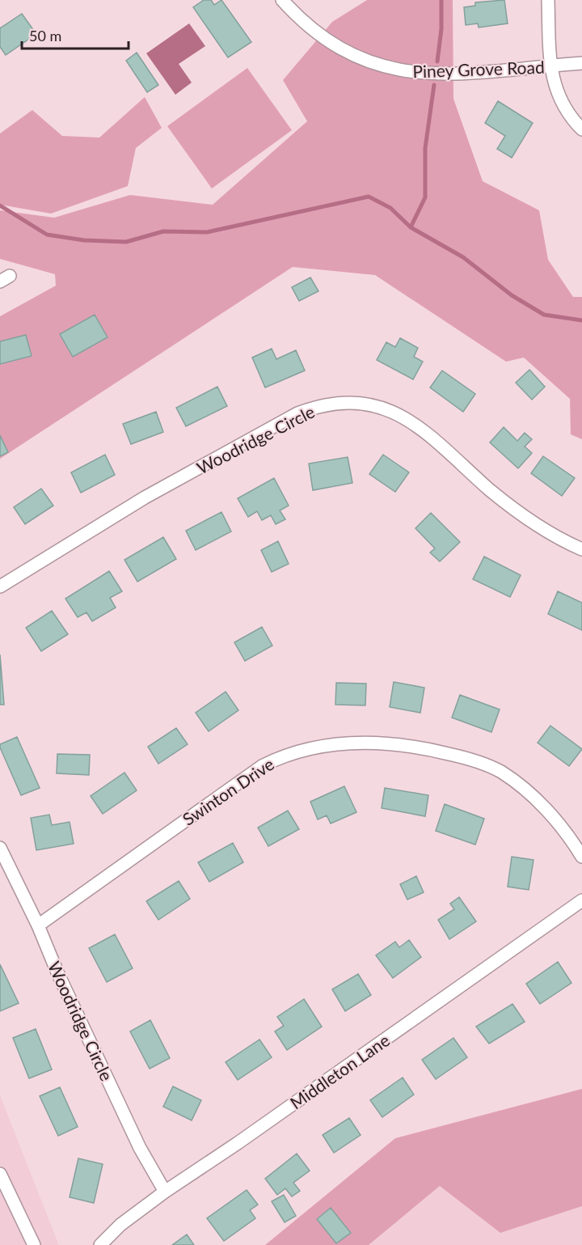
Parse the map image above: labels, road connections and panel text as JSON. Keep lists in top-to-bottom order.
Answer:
{
  "streets": {
    "street": [
      "Piney Grove Road",
      "Woodridge Circle",
      "Swinton Drive",
      "Middleton Lane"
    ]
  },
  "crossings": [
    ["Woodridge Circle", "Swinton Drive"],
    ["Woodridge Circle", "Middleton Lane"]
  ],
  "scale_bar": "50 m"
}
